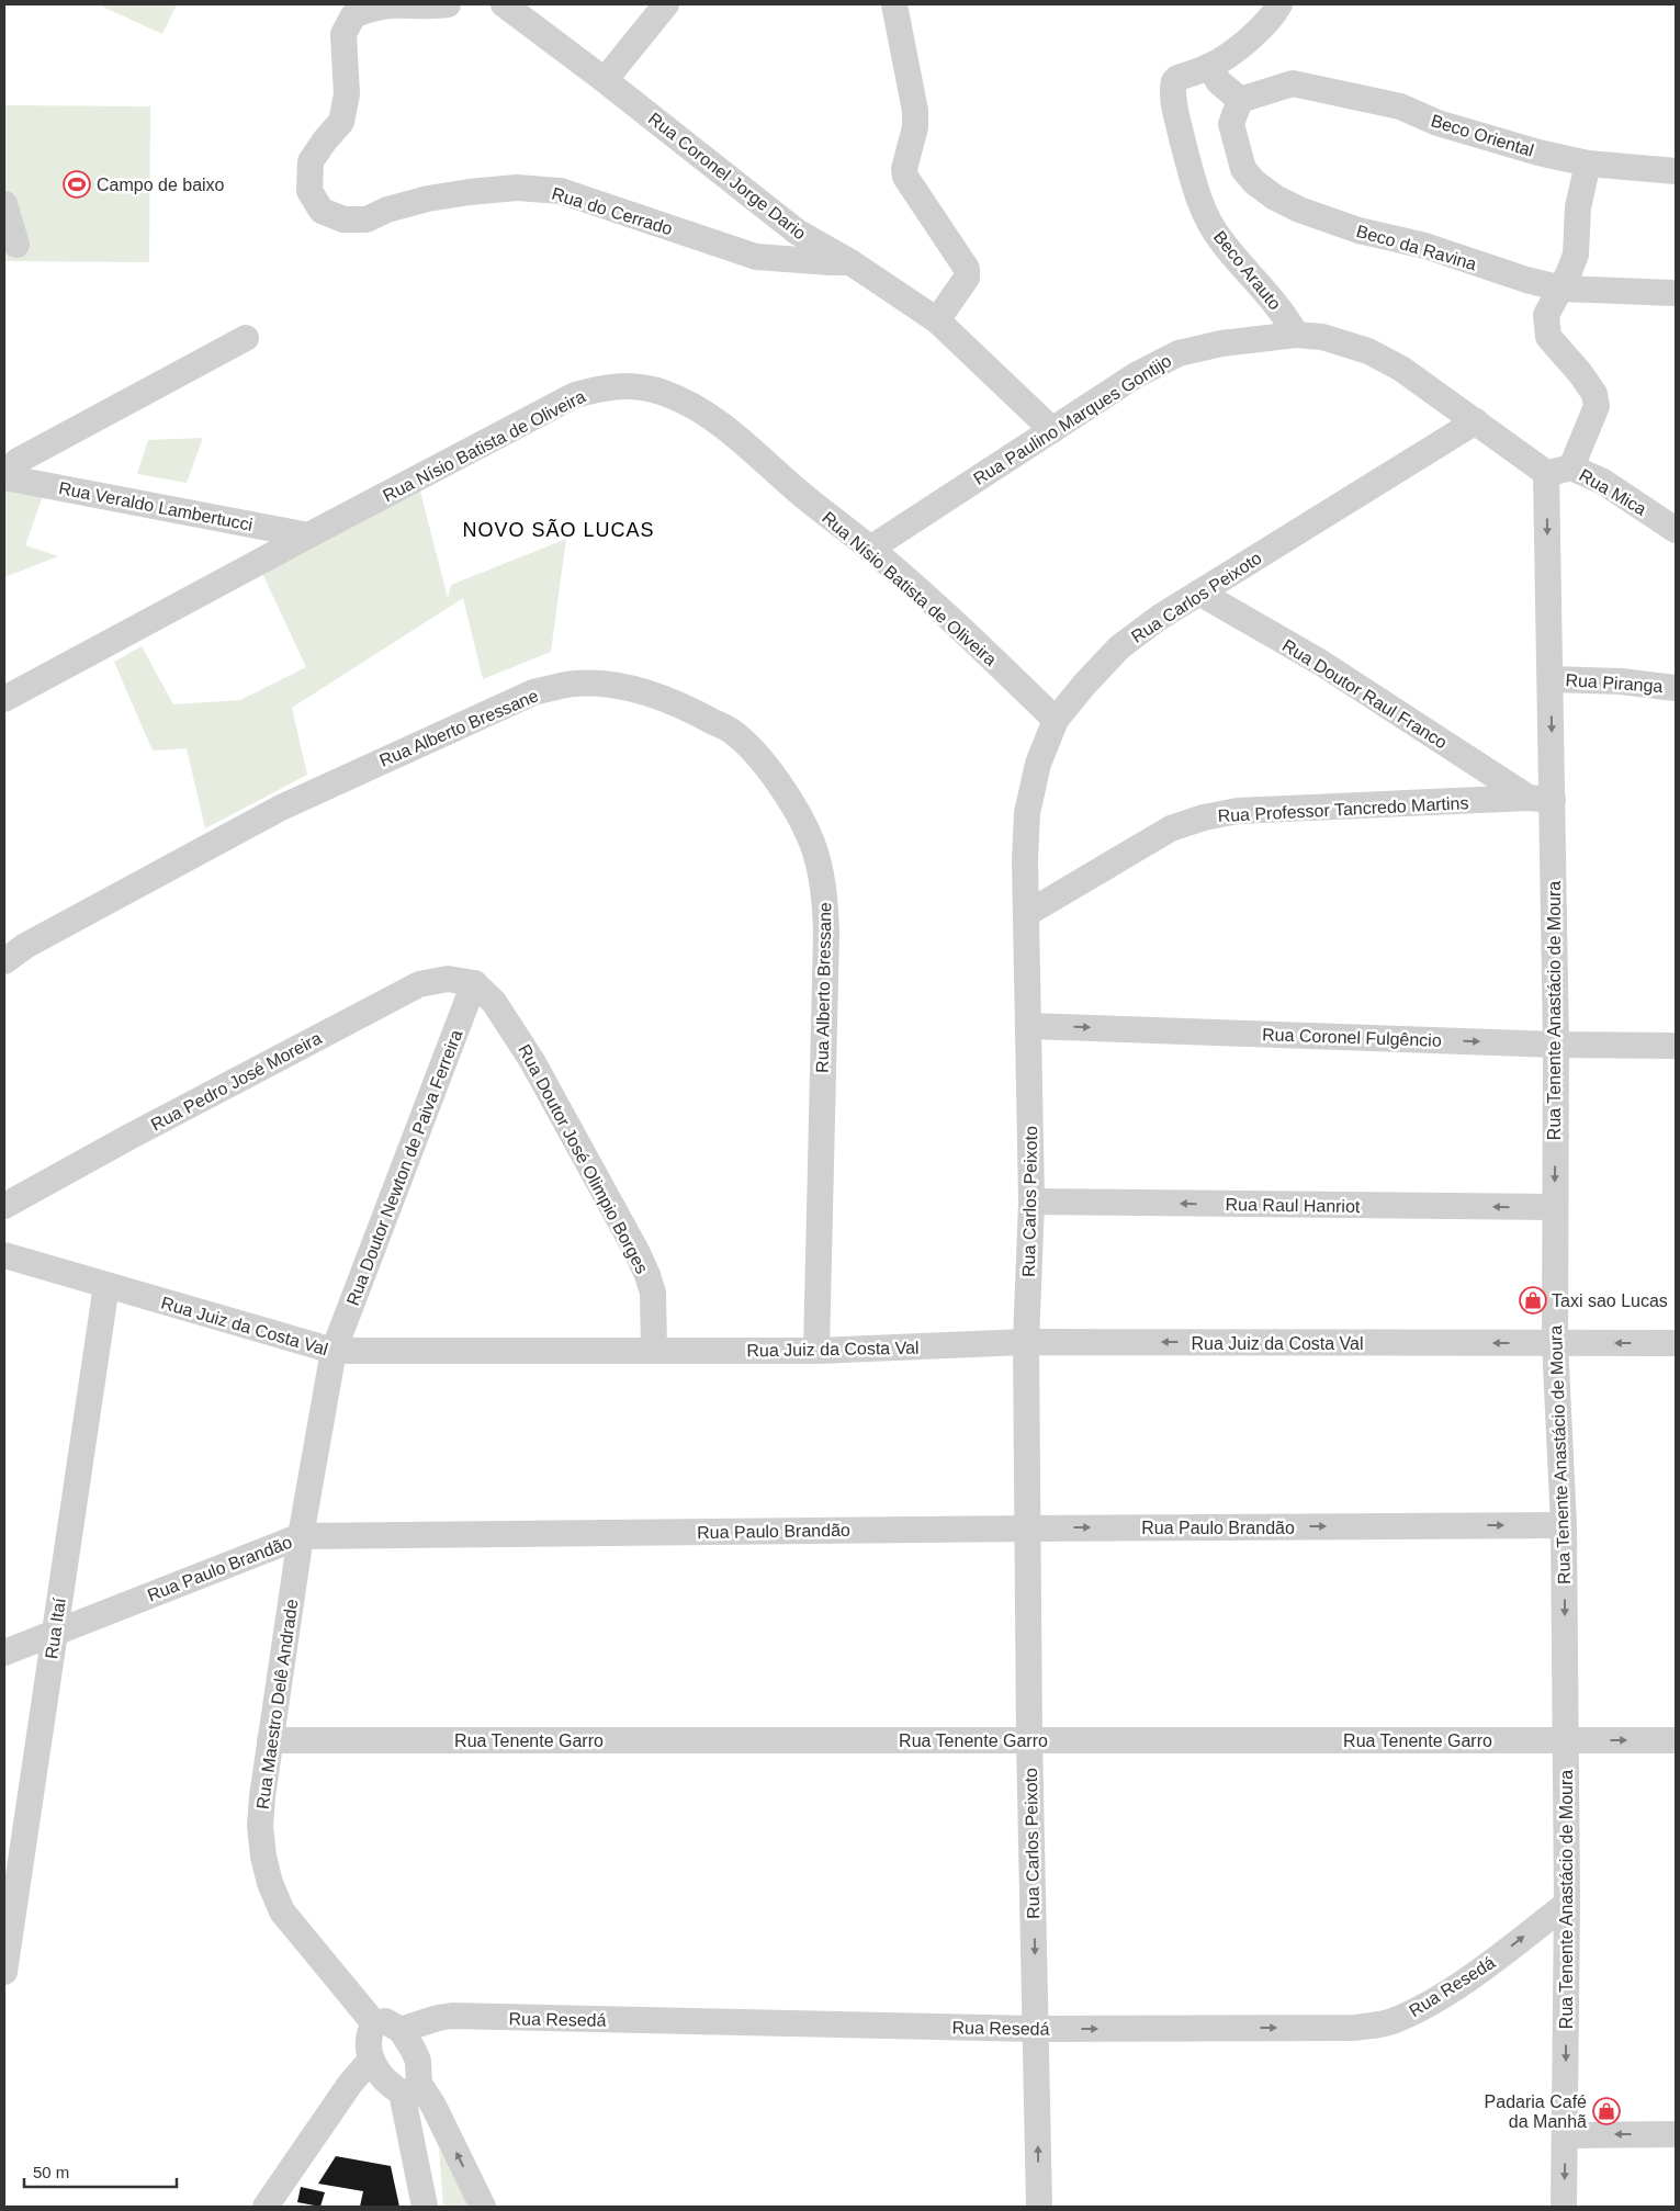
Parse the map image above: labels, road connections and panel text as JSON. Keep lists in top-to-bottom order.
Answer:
{
  "streets": {
    "street": [
      "Beco Oriental",
      "Rua Coronel Jorge Dario",
      "Rua do Cerrado",
      "Beco da Ravina",
      "Beco Arauto",
      "Rua Paulino Marques Gontijo",
      "Rua Nísio Batista de Oliveira",
      "Rua Mica",
      "Rua Veraldo Lambertucci",
      "Rua Carlos Peixoto",
      "Rua Piranga",
      "Rua Doutor Raul Franco",
      "Rua Alberto Bressane",
      "Rua Professor Tancredo Martins",
      "Rua Tenente Anastácio de Moura",
      "Rua Coronel Fulgêncio",
      "Rua Pedro José Moreira",
      "Rua Doutor José Olimpio Borges",
      "Rua Doutor Newton de Paiva Ferreira",
      "Rua Raul Hanriot",
      "Rua Juiz da Costa Val",
      "Rua Paulo Brandão",
      "Rua Itaí",
      "Rua Maestro Delê Andrade",
      "Rua Tenente Garro",
      "Rua Resedá"
    ]
  },
  "crossings": [
    ["Beco Oriental", "Beco da Ravina"],
    ["Rua Coronel Jorge Dario", "Rua do Cerrado"],
    ["Rua Coronel Jorge Dario", "Rua Paulino Marques Gontijo"],
    ["Beco Arauto", "Rua Paulino Marques Gontijo"],
    ["Rua Paulino Marques Gontijo", "Rua Nísio Batista de Oliveira"],
    ["Rua Paulino Marques Gontijo", "Rua Mica"],
    ["Rua Paulino Marques Gontijo", "Rua Carlos Peixoto"],
    ["Rua Paulino Marques Gontijo", "Rua Tenente Anastácio de Moura"],
    ["Rua Nísio Batista de Oliveira", "Rua Veraldo Lambertucci"],
    ["Rua Nísio Batista de Oliveira", "Rua Carlos Peixoto"],
    ["Rua Mica", "Rua Tenente Anastácio de Moura"],
    ["Rua Carlos Peixoto", "Rua Doutor Raul Franco"],
    ["Rua Carlos Peixoto", "Rua Professor Tancredo Martins"],
    ["Rua Carlos Peixoto", "Rua Coronel Fulgêncio"],
    ["Rua Carlos Peixoto", "Rua Raul Hanriot"],
    ["Rua Carlos Peixoto", "Rua Juiz da Costa Val"],
    ["Rua Carlos Peixoto", "Rua Paulo Brandão"],
    ["Rua Carlos Peixoto", "Rua Tenente Garro"],
    ["Rua Carlos Peixoto", "Rua Resedá"],
    ["Rua Piranga", "Rua Tenente Anastácio de Moura"],
    ["Rua Doutor Raul Franco", "Rua Professor Tancredo Martins"],
    ["Rua Doutor Raul Franco", "Rua Tenente Anastácio de Moura"],
    ["Rua Alberto Bressane", "Rua Juiz da Costa Val"],
    ["Rua Professor Tancredo Martins", "Rua Tenente Anastácio de Moura"],
    ["Rua Tenente Anastácio de Moura", "Rua Coronel Fulgêncio"],
    ["Rua Tenente Anastácio de Moura", "Rua Raul Hanriot"],
    ["Rua Tenente Anastácio de Moura", "Rua Juiz da Costa Val"],
    ["Rua Tenente Anastácio de Moura", "Rua Paulo Brandão"],
    ["Rua Tenente Anastácio de Moura", "Rua Tenente Garro"],
    ["Rua Tenente Anastácio de Moura", "Rua Resedá"],
    ["Rua Pedro José Moreira", "Rua Doutor José Olimpio Borges"],
    ["Rua Pedro José Moreira", "Rua Doutor Newton de Paiva Ferreira"],
    ["Rua Doutor José Olimpio Borges", "Rua Doutor Newton de Paiva Ferreira"],
    ["Rua Doutor José Olimpio Borges", "Rua Juiz da Costa Val"],
    ["Rua Doutor Newton de Paiva Ferreira", "Rua Juiz da Costa Val"],
    ["Rua Doutor Newton de Paiva Ferreira", "Rua Maestro Delê Andrade"],
    ["Rua Juiz da Costa Val", "Rua Itaí"],
    ["Rua Juiz da Costa Val", "Rua Maestro Delê Andrade"],
    ["Rua Paulo Brandão", "Rua Itaí"],
    ["Rua Paulo Brandão", "Rua Maestro Delê Andrade"],
    ["Rua Maestro Delê Andrade", "Rua Tenente Garro"]
  ],
  "one_way": [
    "Rua Tenente Anastácio de Moura",
    "Rua Coronel Fulgêncio",
    "Rua Raul Hanriot",
    "Rua Juiz da Costa Val",
    "Rua Resedá"
  ],
  "districts": ["NOVO SÃO LUCAS"],
  "places": {
    "sports": ["Campo de baixo"],
    "shop": ["Taxi sao Lucas", "Padaria Café da Manhã"]
  },
  "scale_bar": "50 m"
}
